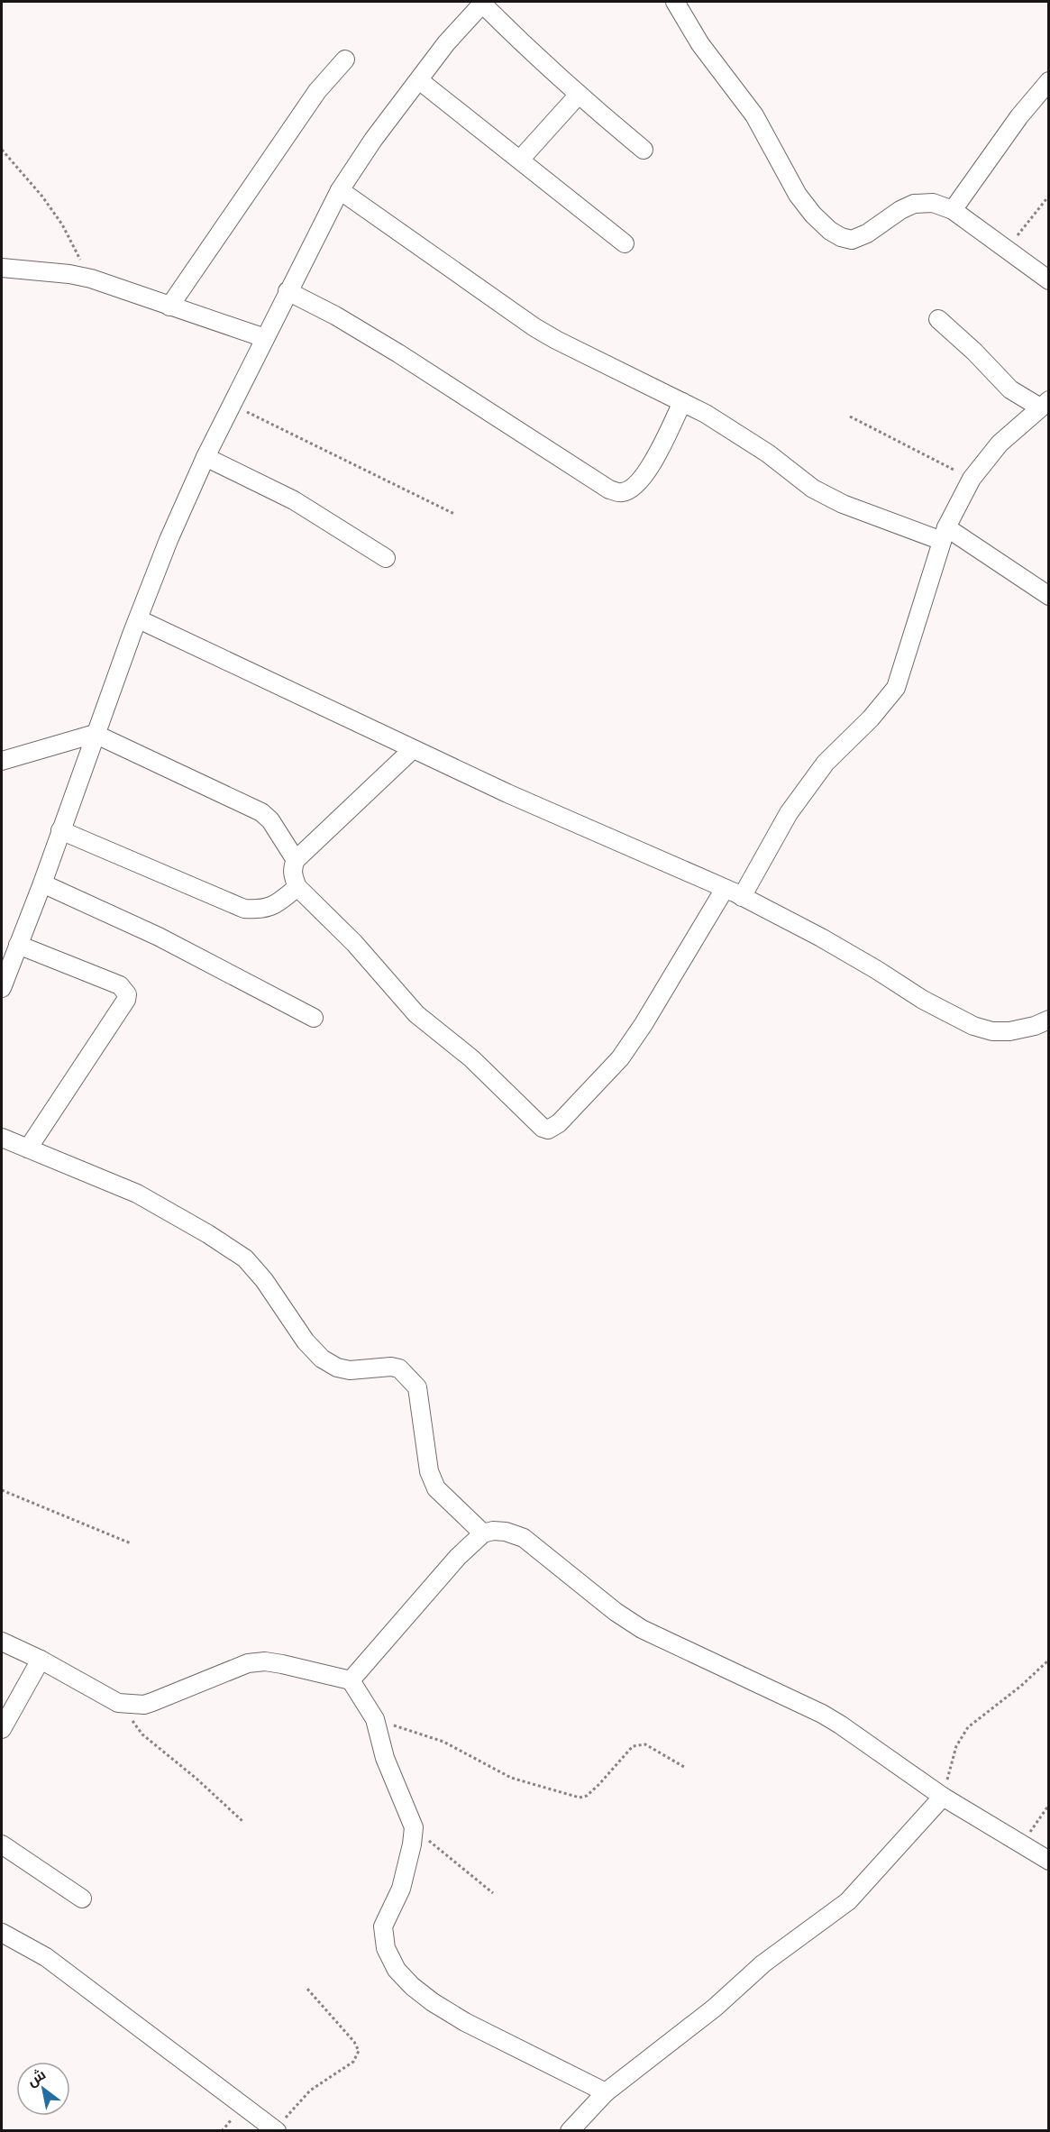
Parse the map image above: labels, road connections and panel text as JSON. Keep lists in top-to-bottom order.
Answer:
{
  "north": "top left"
}
